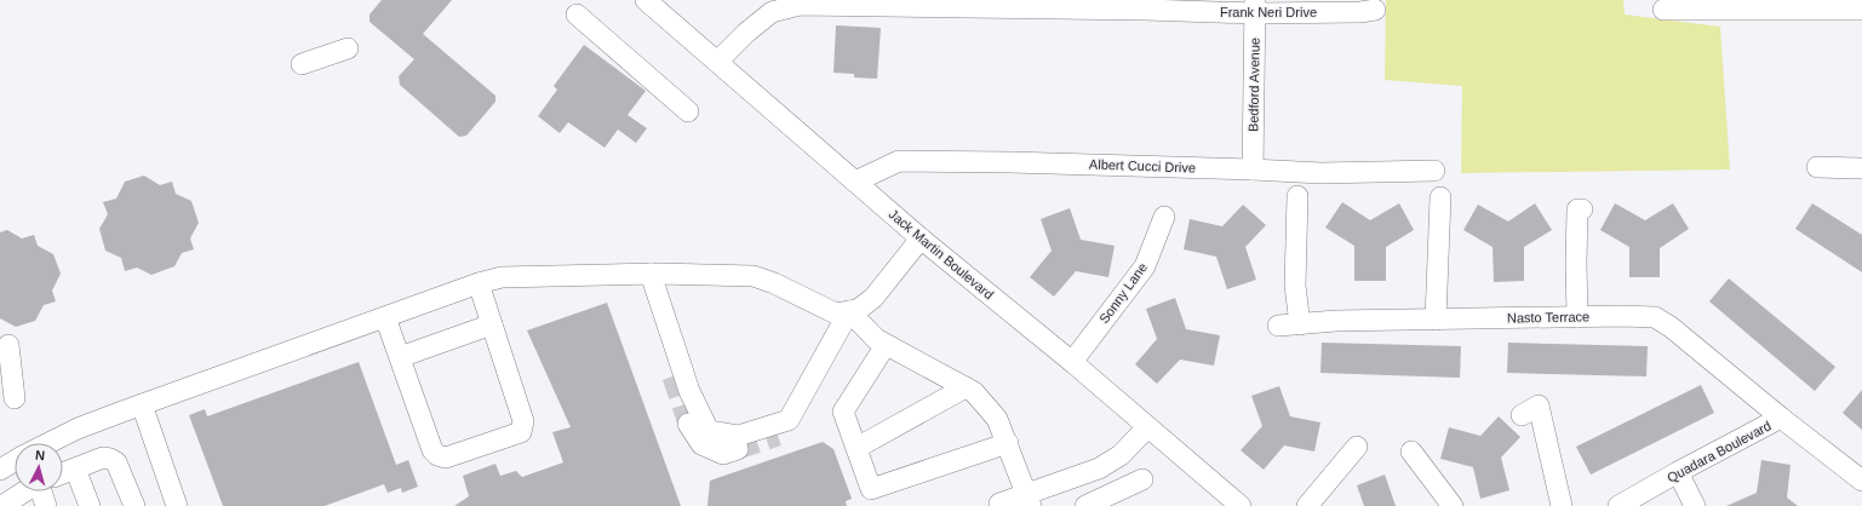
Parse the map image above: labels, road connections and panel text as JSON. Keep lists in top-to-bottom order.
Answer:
{
  "streets": {
    "street": [
      "Frank Neri Drive",
      "Bedford Avenue",
      "Albert Cucci Drive",
      "Jack Martin Boulevard",
      "Sonny Lane",
      "Nasto Terrace",
      "Quadara Boulevard"
    ]
  },
  "crossings": [
    ["Frank Neri Drive", "Bedford Avenue"],
    ["Frank Neri Drive", "Jack Martin Boulevard"],
    ["Bedford Avenue", "Albert Cucci Drive"],
    ["Albert Cucci Drive", "Jack Martin Boulevard"],
    ["Jack Martin Boulevard", "Sonny Lane"],
    ["Nasto Terrace", "Quadara Boulevard"]
  ],
  "north": "top"
}
